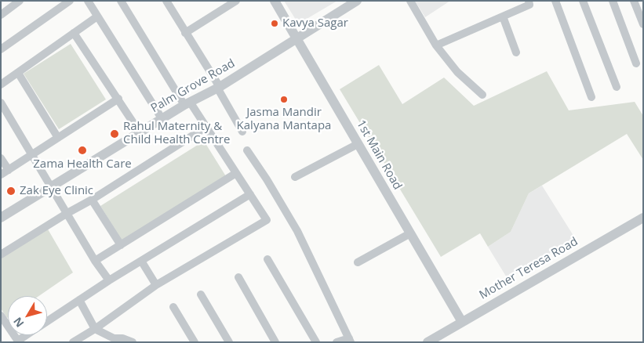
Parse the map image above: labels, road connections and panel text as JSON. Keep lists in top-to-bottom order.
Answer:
{
  "streets": {
    "street": ["Palm Grove Road", "1st Main Road", "Mother Teresa Road"]
  },
  "crossings": [
    ["Palm Grove Road", "1st Main Road"],
    ["1st Main Road", "Mother Teresa Road"]
  ],
  "places": [
    "Kavya Sagar",
    "Jasma Mandir Kalyana Mantapa",
    "Rahul Maternity & Child Health Centre",
    "Zama Health Care",
    "Zak Eye Clinic"
  ],
  "north": "bottom left"
}
